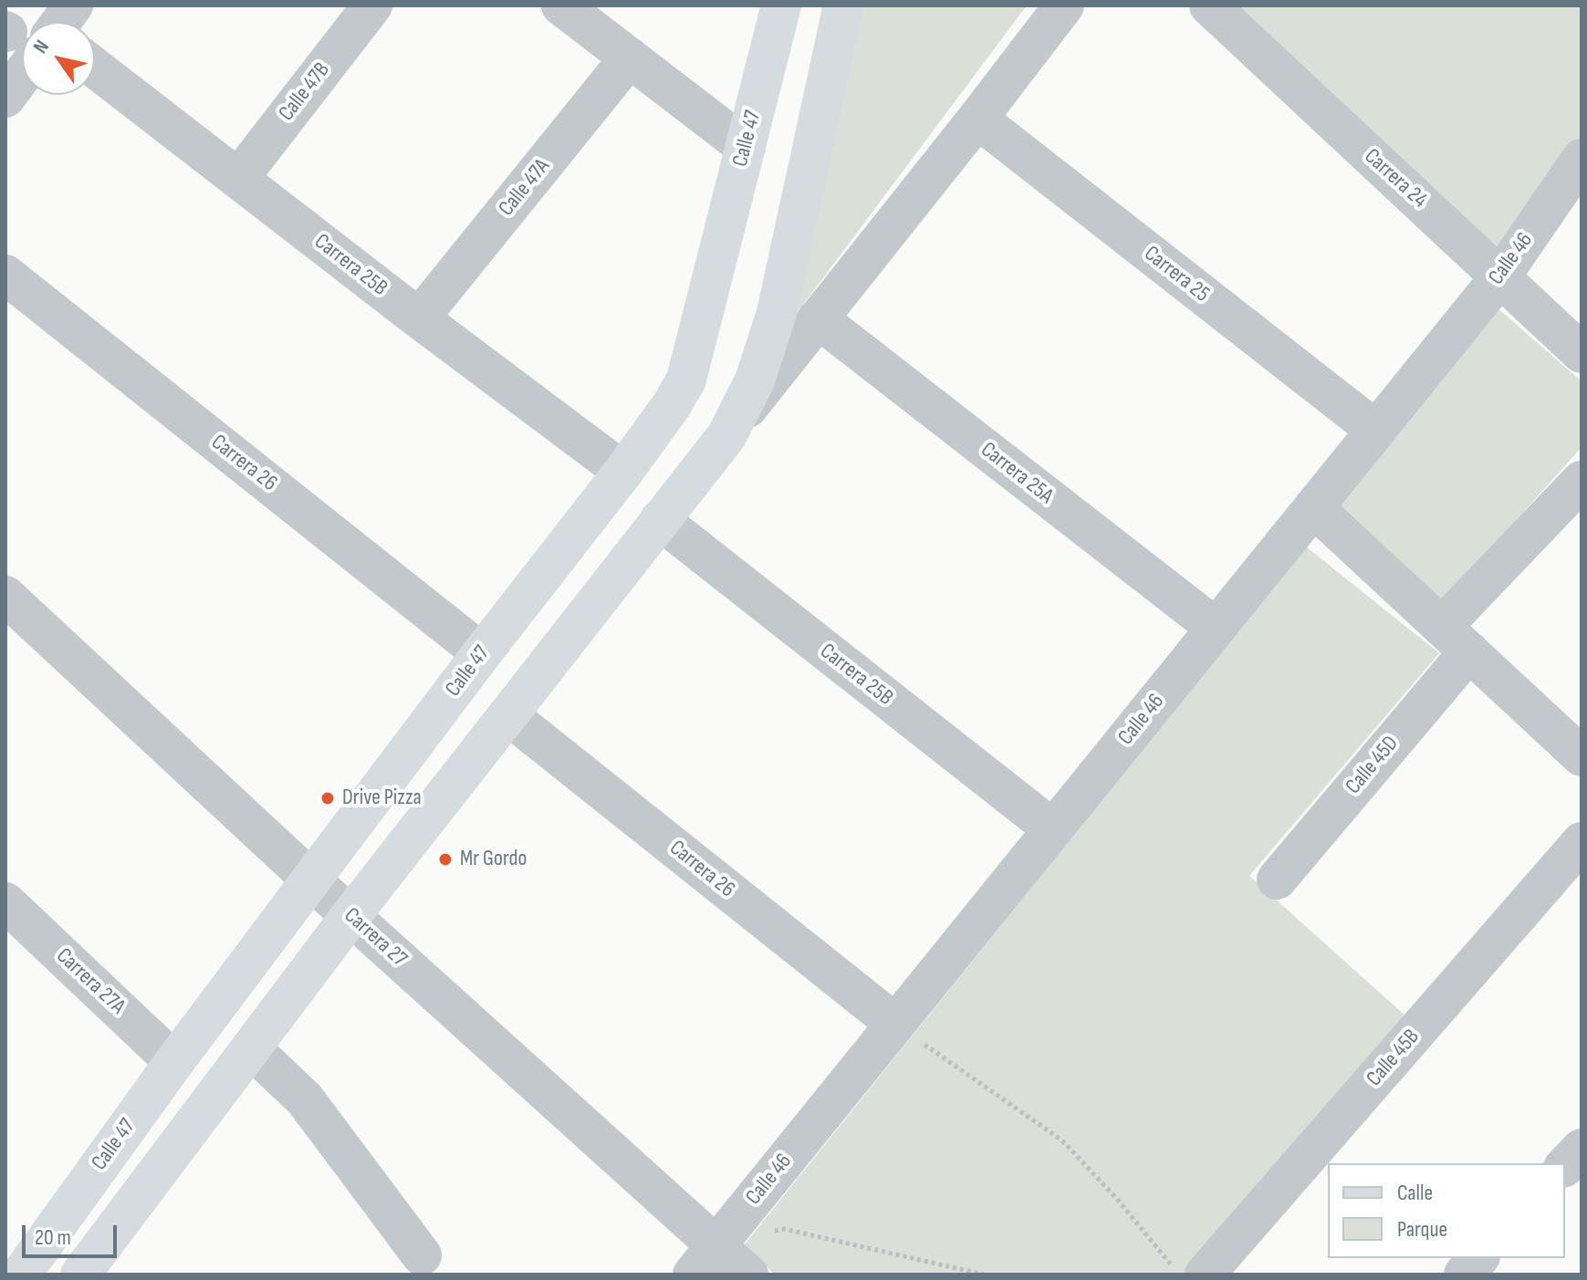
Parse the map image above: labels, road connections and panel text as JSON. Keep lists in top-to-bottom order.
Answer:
{
  "streets": {
    "main road": ["Calle 47"],
    "street": [
      "Calle 47B",
      "Carrera 24",
      "Calle 47A",
      "Calle 46",
      "Carrera 25B",
      "Carrera 25",
      "Carrera 26",
      "Carrera 25A",
      "Calle 45D",
      "Carrera 27",
      "Carrera 27A",
      "Calle 45B"
    ]
  },
  "crossings": [
    ["Calle 47B", "Carrera 25B"],
    ["Calle 47", "Carrera 25B"],
    ["Calle 47", "Carrera 26"],
    ["Calle 47", "Carrera 27"],
    ["Calle 47", "Carrera 27A"],
    ["Carrera 24", "Calle 46"],
    ["Calle 47A", "Carrera 25B"],
    ["Calle 46", "Carrera 25B"],
    ["Calle 46", "Carrera 25"],
    ["Calle 46", "Carrera 26"],
    ["Calle 46", "Carrera 25A"],
    ["Calle 46", "Carrera 27"]
  ],
  "places": ["Drive Pizza", "Mr Gordo"],
  "legend": ["Calle", "Parque"],
  "scale_bar": "20 m",
  "north": "top left"
}
